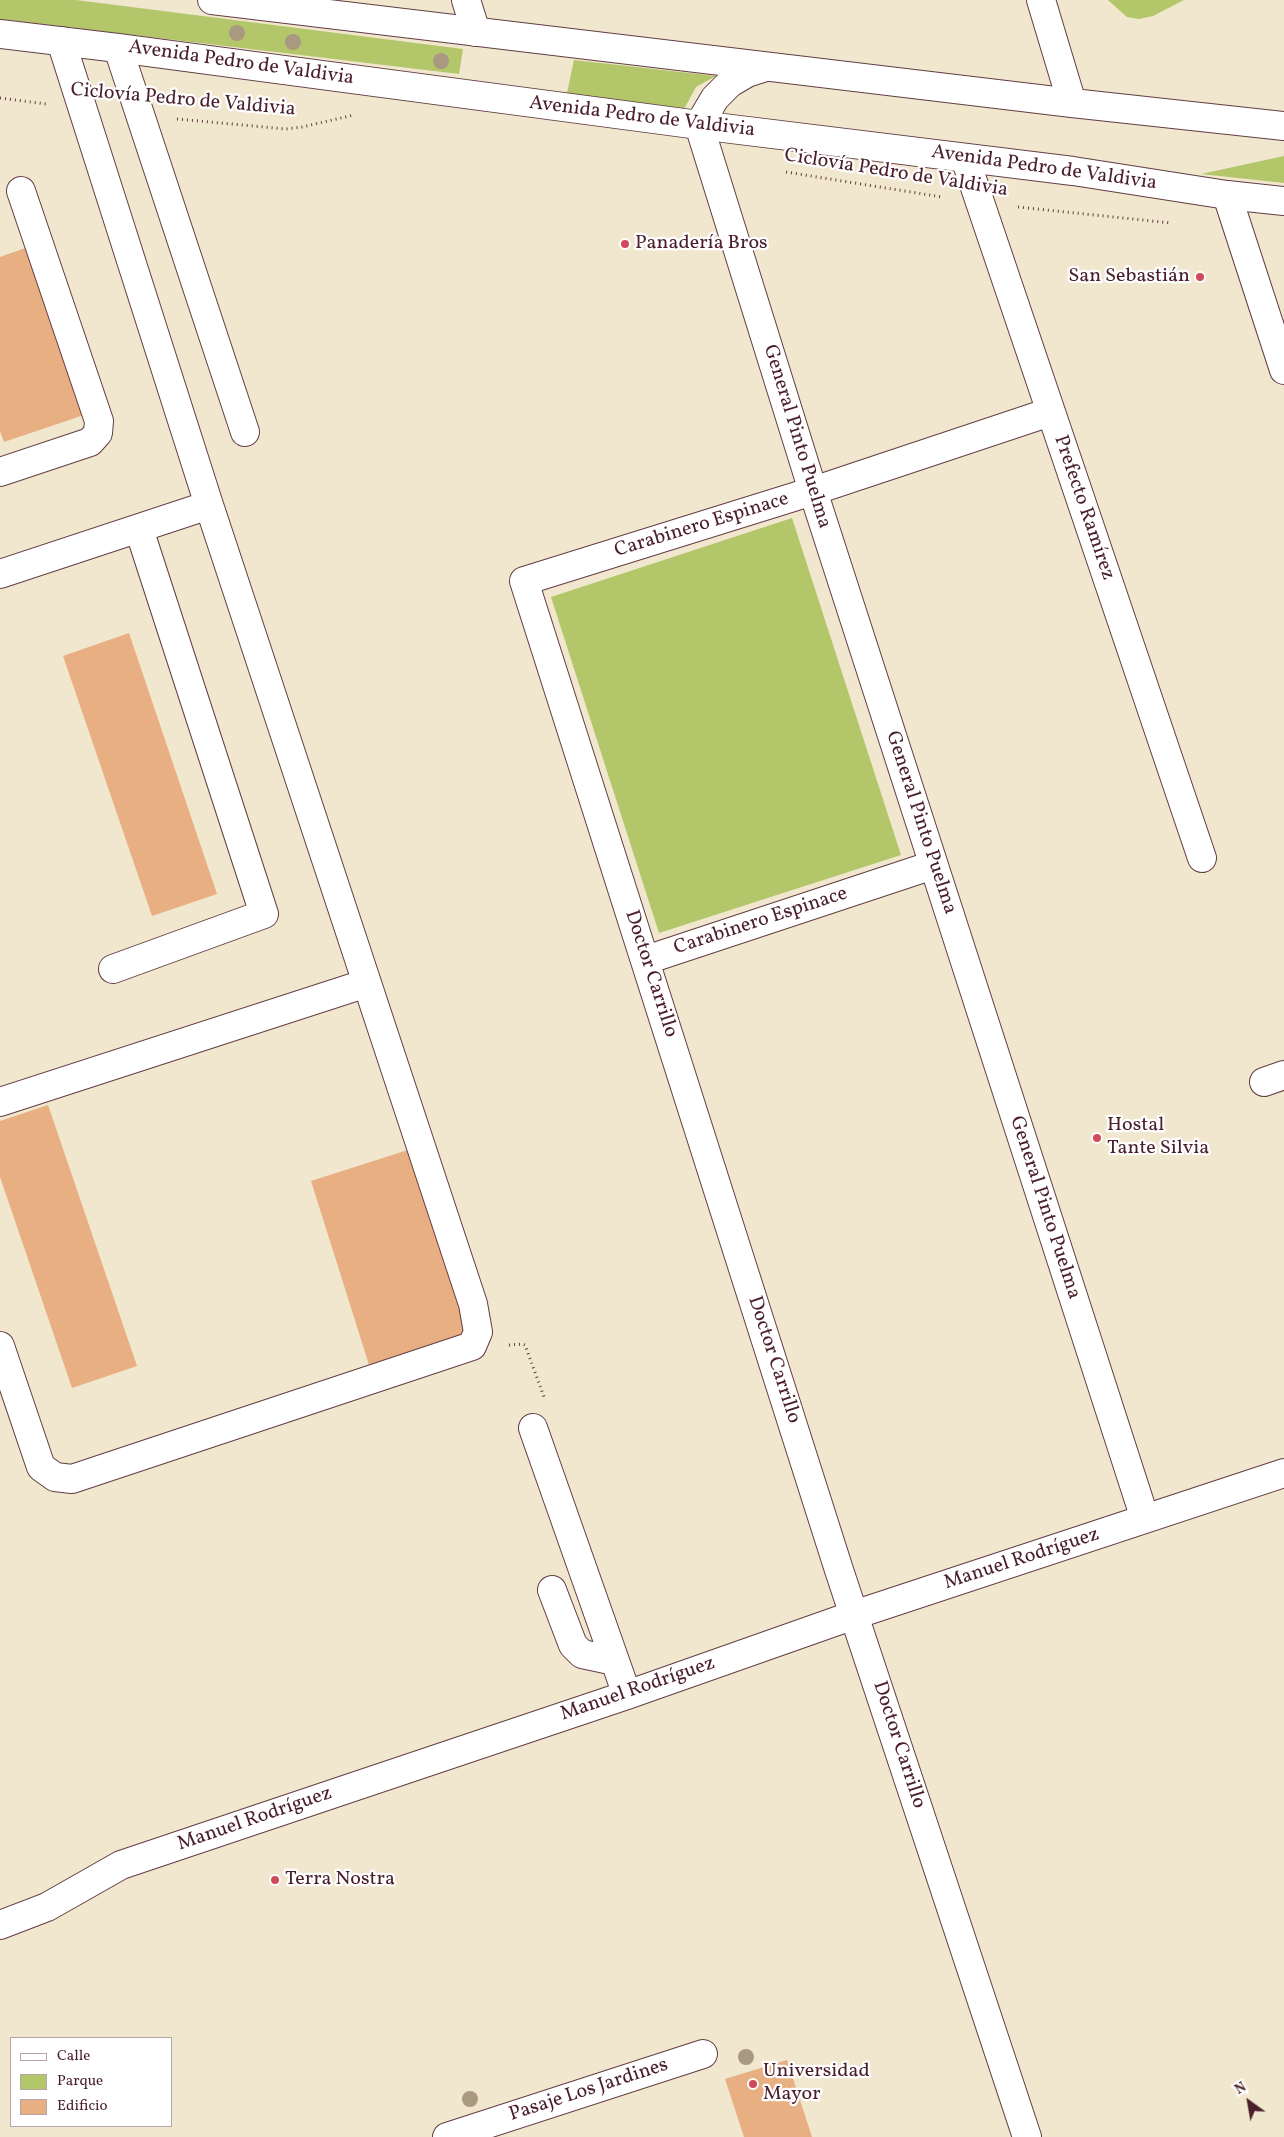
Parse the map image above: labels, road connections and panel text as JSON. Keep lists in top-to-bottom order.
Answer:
{
  "streets": {
    "street": [
      "Avenida Pedro de Valdivia",
      "General Pinto Puelma",
      "Prefecto Ramírez",
      "Carabinero Espinace",
      "Doctor Carrillo",
      "Manuel Rodríguez",
      "Pasaje Los Jardines"
    ],
    "path": ["Ciclovía Pedro de Valdivia"]
  },
  "crossings": [
    ["Avenida Pedro de Valdivia", "General Pinto Puelma"],
    ["Avenida Pedro de Valdivia", "Prefecto Ramírez"],
    ["Ciclovía Pedro de Valdivia", "Prefecto Ramírez"],
    ["General Pinto Puelma", "Carabinero Espinace"],
    ["General Pinto Puelma", "Manuel Rodríguez"],
    ["Prefecto Ramírez", "Carabinero Espinace"],
    ["Carabinero Espinace", "Doctor Carrillo"],
    ["Doctor Carrillo", "Manuel Rodríguez"]
  ],
  "places": [
    "Panadería Bros",
    "San Sebastián",
    "Hostal Tante Silvia",
    "Terra Nostra",
    "Universidad Mayor"
  ],
  "legend": ["Calle", "Parque", "Edificio"],
  "north": "top left"
}
